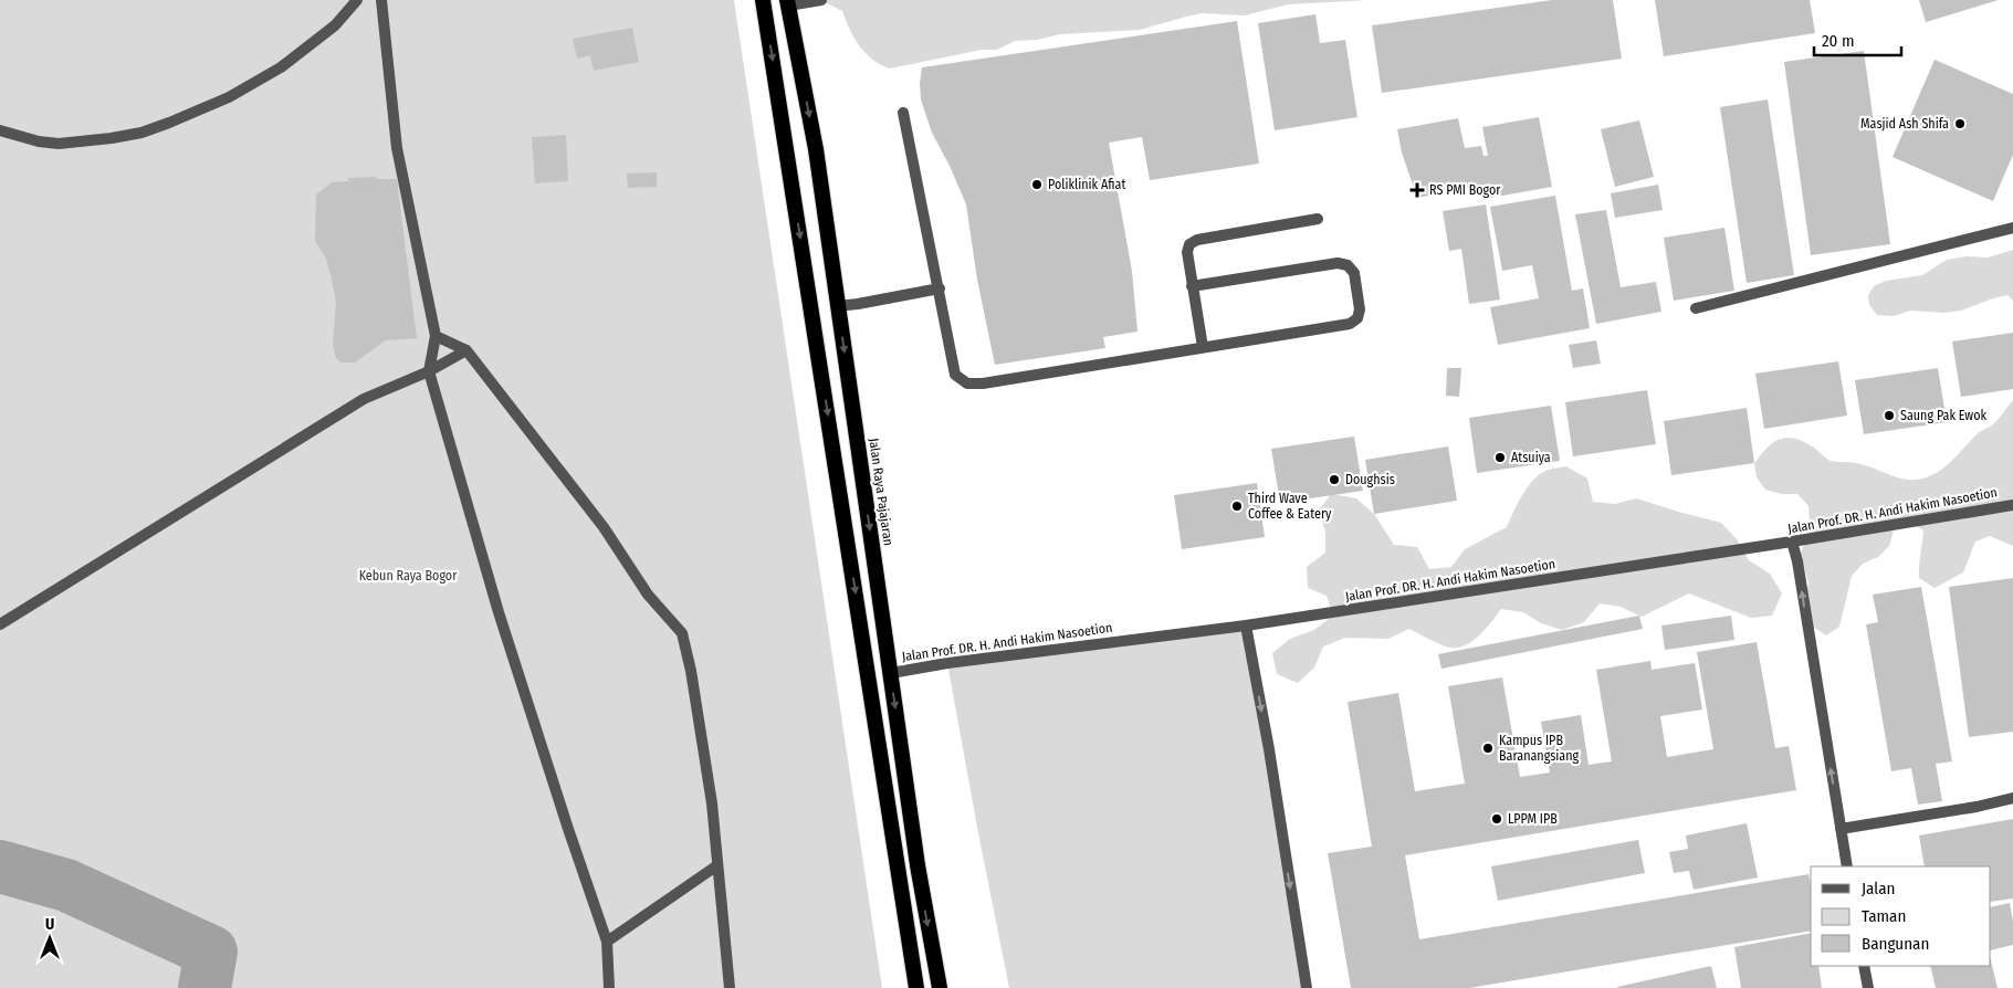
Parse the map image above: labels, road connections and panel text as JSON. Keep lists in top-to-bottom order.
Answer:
{
  "streets": {
    "highway": ["Jalan Raya Pajajaran"],
    "street": ["Jalan Prof. DR. H. Andi Hakim Nasoetion"]
  },
  "crossings": [
    ["Jalan Raya Pajajaran", "Jalan Prof. DR. H. Andi Hakim Nasoetion"]
  ],
  "parks": ["Kebun Raya Bogor"],
  "places": {
    "other": [
      "Masjid Ash Shifa",
      "Poliklinik Afiat",
      "Saung Pak Ewok",
      "Atsuiya",
      "Doughsis",
      "Third Wave Coffee & Eatery",
      "Kampus IPB Baranangsiang",
      "LPPM IPB"
    ],
    "health": ["RS PMI Bogor"]
  },
  "legend": ["Jalan", "Taman", "Bangunan"],
  "scale_bar": "20 m",
  "north": "top"
}
